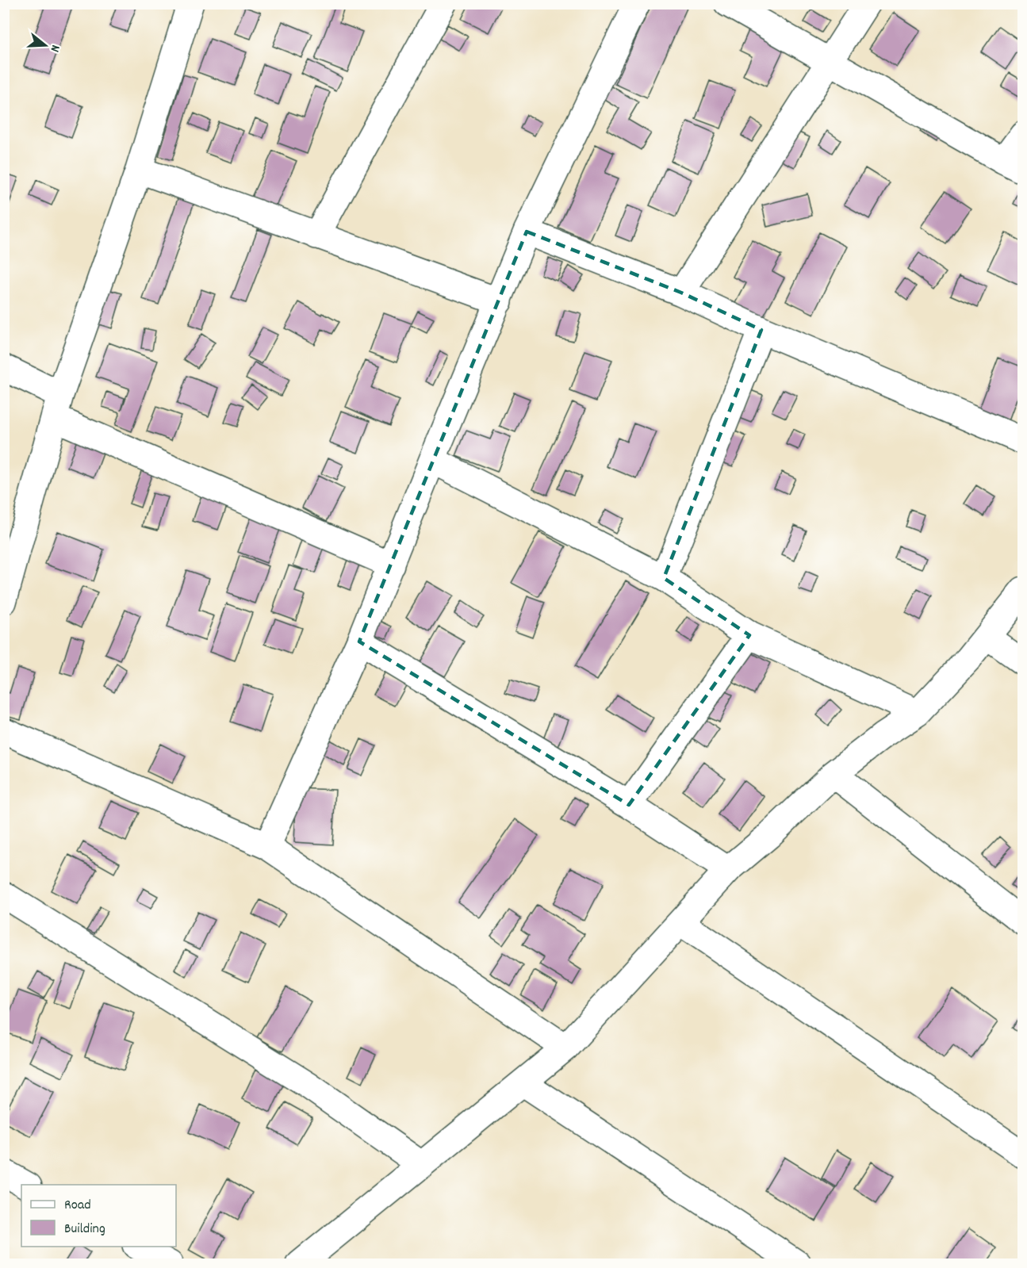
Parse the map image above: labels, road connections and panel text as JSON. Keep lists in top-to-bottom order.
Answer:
{
  "legend": ["Road", "Building"],
  "north": "right"
}
